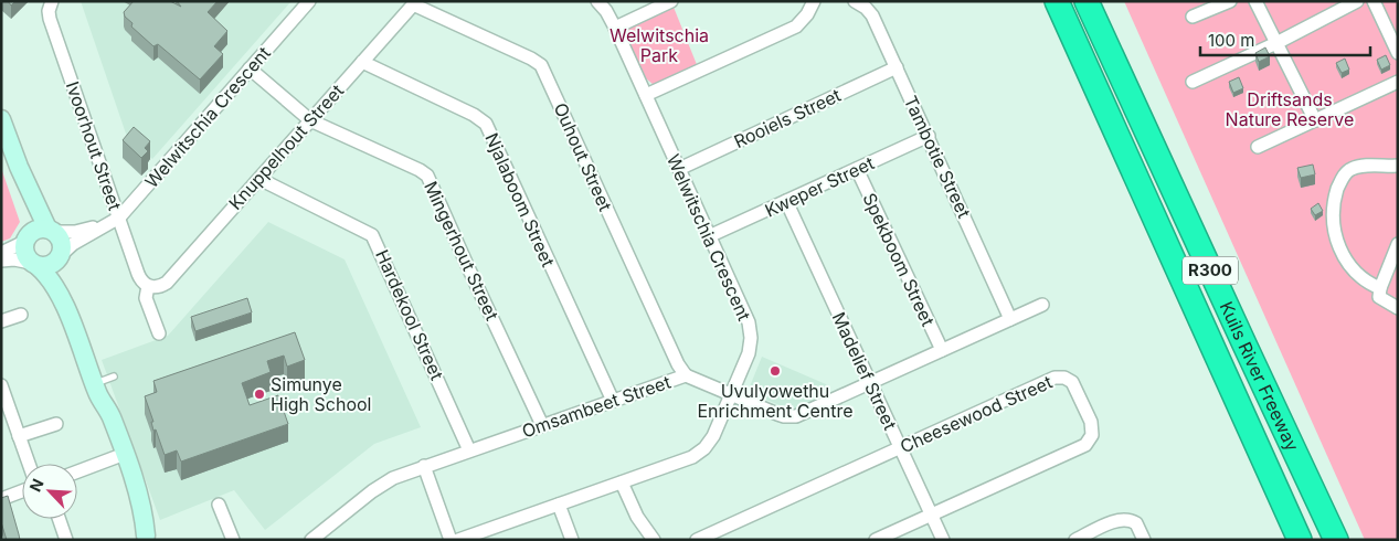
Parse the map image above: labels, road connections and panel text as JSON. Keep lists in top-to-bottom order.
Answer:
{
  "streets": {
    "highway": ["R300", "Kuils River Freeway"],
    "street": [
      "Welwitschia Crescent",
      "Rooiels Street",
      "Ivoorhout Street",
      "Knuppelhout Street",
      "Ouhout Street",
      "Tambotie Street",
      "Kweper Street",
      "Njalaboom Street",
      "Mingerhout Street",
      "Spekboom Street",
      "Hardekool Street",
      "Madelief Street",
      "Omsambeet Street",
      "Cheesewood Street"
    ]
  },
  "crossings": [
    ["Welwitschia Crescent", "Rooiels Street"],
    ["Welwitschia Crescent", "Ivoorhout Street"],
    ["Welwitschia Crescent", "Kweper Street"],
    ["Welwitschia Crescent", "Mingerhout Street"],
    ["Welwitschia Crescent", "Omsambeet Street"],
    ["Rooiels Street", "Tambotie Street"],
    ["Ivoorhout Street", "Knuppelhout Street"],
    ["Knuppelhout Street", "Ouhout Street"],
    ["Knuppelhout Street", "Njalaboom Street"],
    ["Knuppelhout Street", "Mingerhout Street"],
    ["Knuppelhout Street", "Hardekool Street"],
    ["Ouhout Street", "Omsambeet Street"],
    ["Tambotie Street", "Kweper Street"],
    ["Tambotie Street", "Omsambeet Street"],
    ["Kweper Street", "Spekboom Street"],
    ["Kweper Street", "Madelief Street"],
    ["Njalaboom Street", "Omsambeet Street"],
    ["Mingerhout Street", "Omsambeet Street"],
    ["Spekboom Street", "Omsambeet Street"],
    ["Hardekool Street", "Omsambeet Street"],
    ["Madelief Street", "Omsambeet Street"],
    ["Madelief Street", "Cheesewood Street"]
  ],
  "parks": ["Welwitschia Park", "Driftsands Nature Reserve"],
  "places": ["Uvulyowethu Enrichment Centre", "Simunye High School"],
  "scale_bar": "100 m",
  "north": "top left"
}
